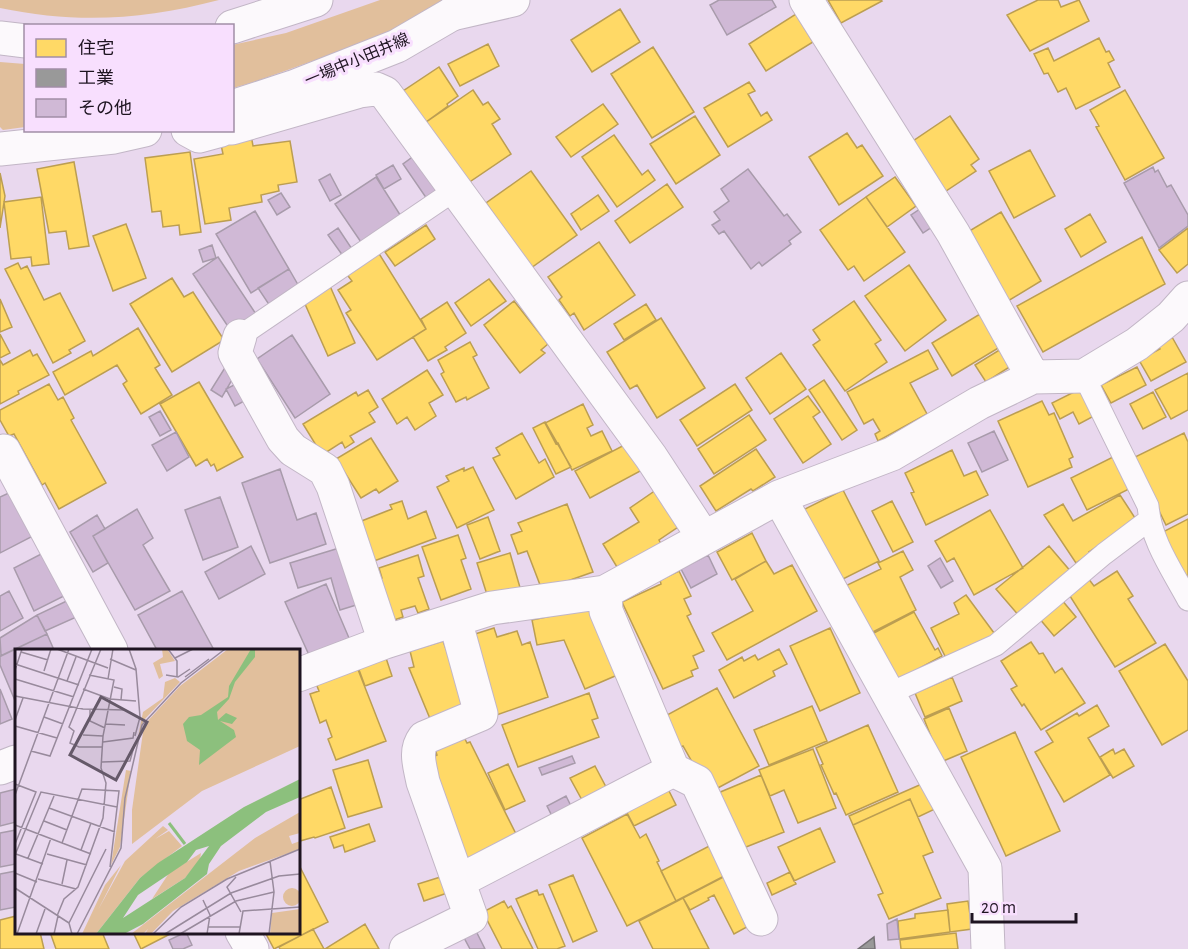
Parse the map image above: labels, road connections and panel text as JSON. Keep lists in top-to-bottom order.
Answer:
{
  "streets": {
    "street": ["一場中小田井線"]
  },
  "legend": ["住宅", "工業", "その他"],
  "scale_bar": "20 m"
}
